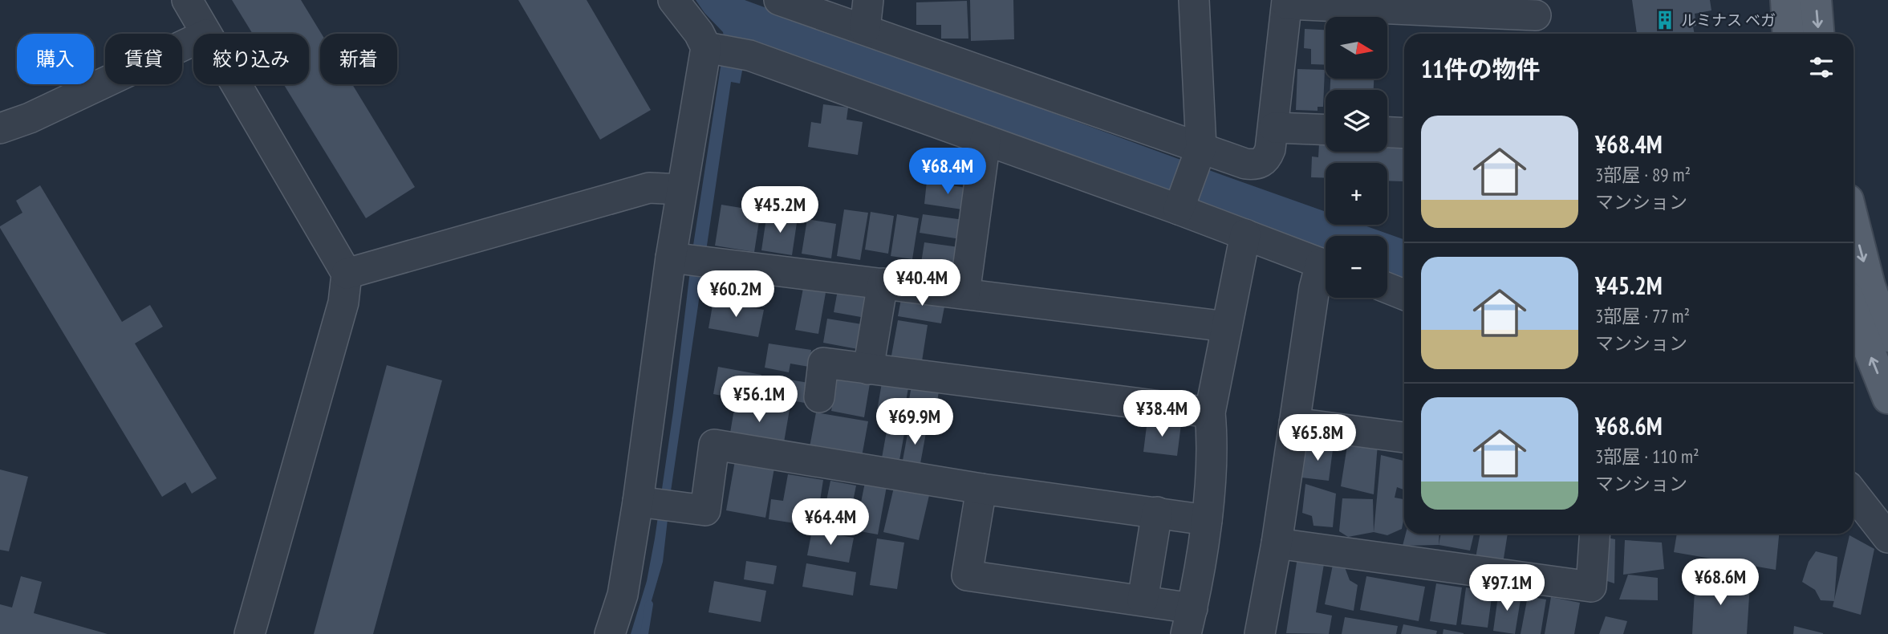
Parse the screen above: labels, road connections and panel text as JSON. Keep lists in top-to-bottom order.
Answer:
{
  "places": {
    "building": ["ルミナス ベガ"]
  },
  "north": "right",
  "page": {
    "map_buttons": ["+", "−"],
    "chip": [
      "購入",
      "賃貸",
      "絞り込み",
      "新着"
    ],
    "heading": "11件の物件",
    "list": [
      {
        "name": "¥68.4M",
        "note": "3部屋 · 89 m² · マンション"
      },
      {
        "name": "¥45.2M",
        "note": "3部屋 · 77 m² · マンション"
      },
      {
        "name": "¥68.6M",
        "note": "3部屋 · 110 m² · マンション"
      }
    ],
    "price": [
      "¥68.4M",
      "¥45.2M",
      "¥40.4M",
      "¥60.2M",
      "¥56.1M",
      "¥38.4M",
      "¥69.9M",
      "¥65.8M",
      "¥64.4M",
      "¥68.6M",
      "¥97.1M"
    ]
  }
}
